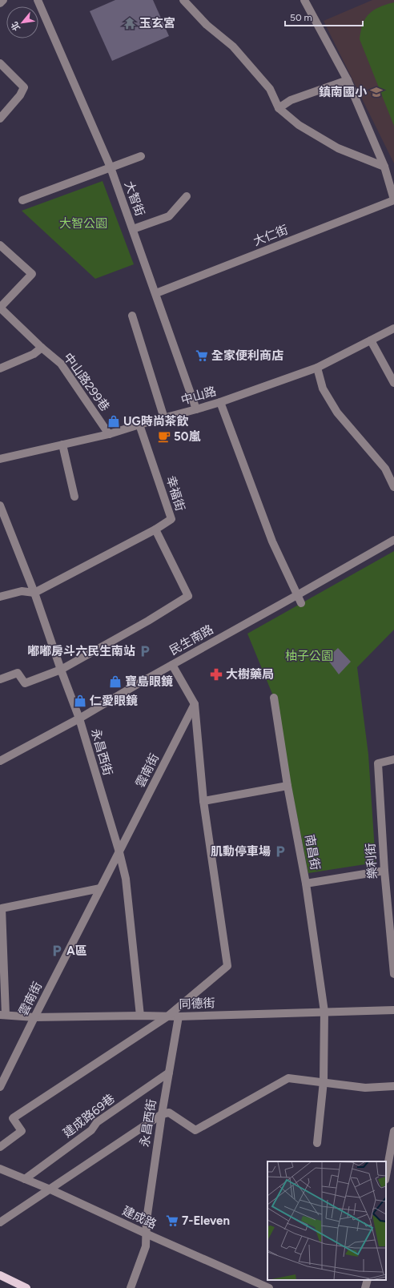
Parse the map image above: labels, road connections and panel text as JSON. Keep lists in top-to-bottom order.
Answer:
{
  "streets": {
    "street": [
      "大智街",
      "大仁街",
      "中山路299巷",
      "中山路",
      "幸福街",
      "民生南路",
      "永昌西街",
      "雲南街",
      "南昌街",
      "樂利街",
      "同德街",
      "建成路69巷",
      "建成路"
    ]
  },
  "crossings": [
    ["大智街", "大仁街"],
    ["大智街", "中山路"],
    ["中山路299巷", "中山路"],
    ["中山路", "幸福街"],
    ["民生南路", "永昌西街"],
    ["永昌西街", "雲南街"],
    ["永昌西街", "同德街"],
    ["永昌西街", "建成路69巷"],
    ["永昌西街", "建成路"],
    ["雲南街", "同德街"],
    ["南昌街", "同德街"],
    ["建成路69巷", "建成路"]
  ],
  "parks": ["大智公園", "柚子公園"],
  "places": {
    "temple": ["玉玄宮"],
    "school or university": ["鎮南國小"],
    "supermarket": ["全家便利商店", "7-Eleven"],
    "shop": ["UG時尚茶飲", "寶島眼鏡", "仁愛眼鏡"],
    "cafe": ["50嵐"],
    "parking": ["嘟嘟房斗六民生南站", "肌動停車場", "A區"],
    "pharmacy": ["大樹藥局"]
  },
  "scale_bar": "50 m",
  "north": "bottom left"
}
